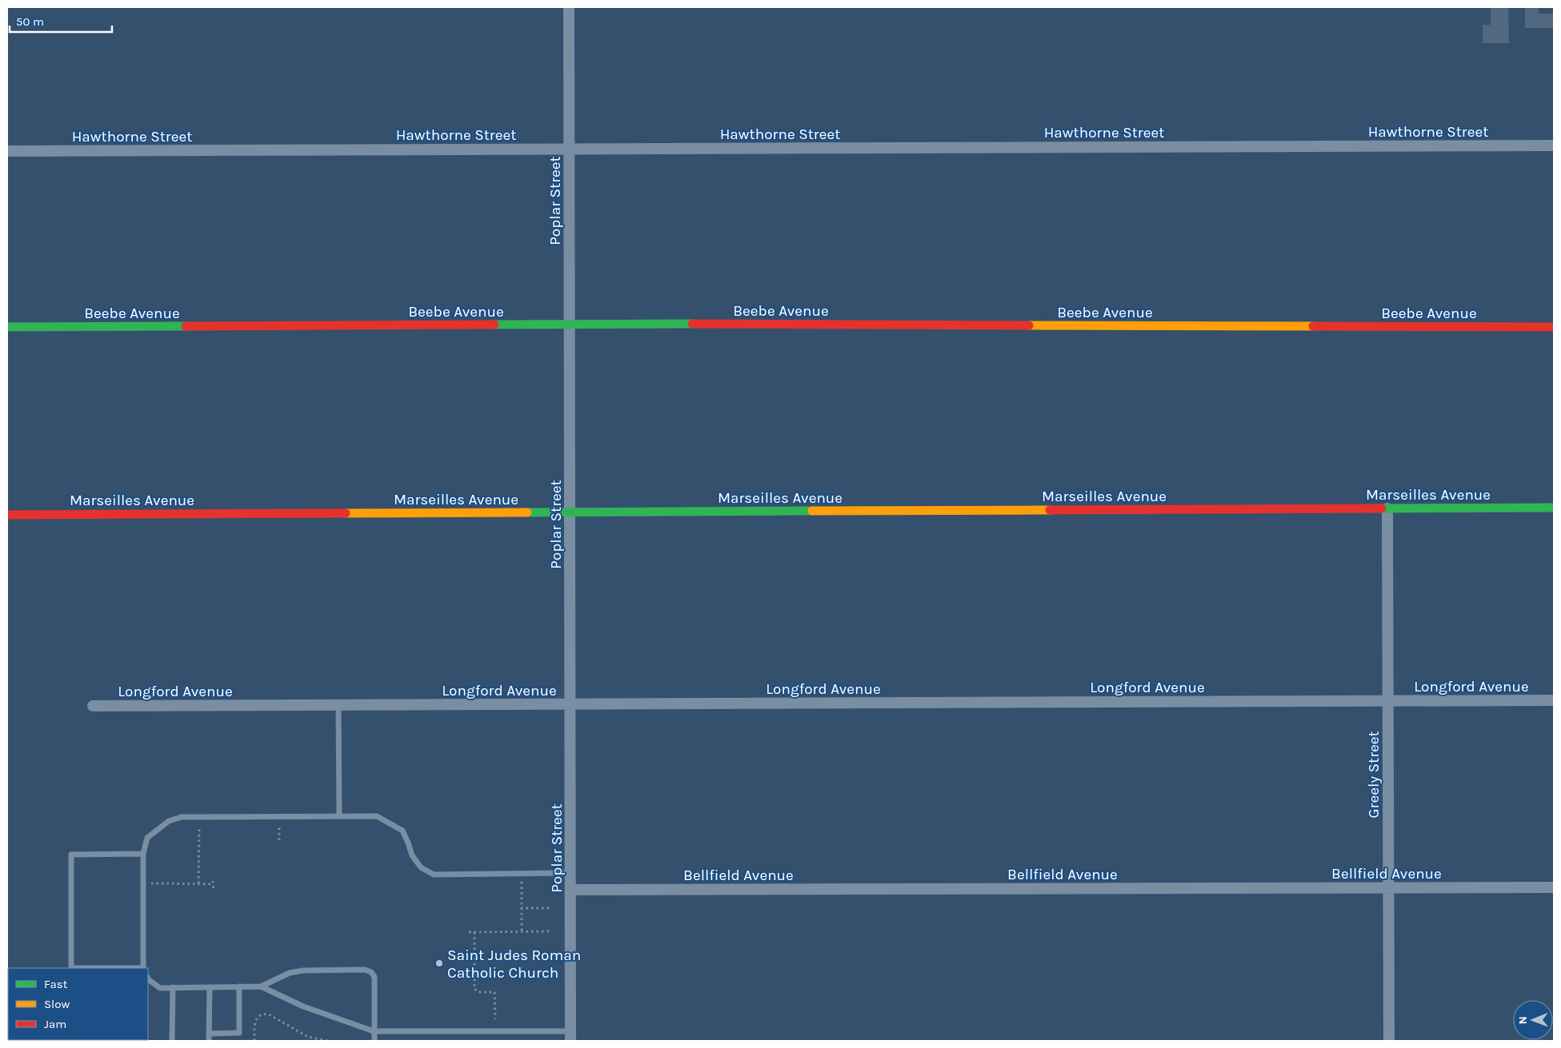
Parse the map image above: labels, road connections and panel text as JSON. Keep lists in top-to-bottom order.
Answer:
{
  "streets": {
    "street": [
      "Hawthorne Street",
      "Poplar Street",
      "Beebe Avenue",
      "Marseilles Avenue",
      "Longford Avenue",
      "Greely Street",
      "Bellfield Avenue"
    ]
  },
  "crossings": [
    ["Hawthorne Street", "Poplar Street"],
    ["Poplar Street", "Beebe Avenue"],
    ["Poplar Street", "Marseilles Avenue"],
    ["Poplar Street", "Longford Avenue"],
    ["Poplar Street", "Bellfield Avenue"],
    ["Marseilles Avenue", "Greely Street"],
    ["Longford Avenue", "Greely Street"],
    ["Greely Street", "Bellfield Avenue"]
  ],
  "places": ["Saint Judes Roman Catholic Church"],
  "legend": ["Fast", "Slow", "Jam"],
  "scale_bar": "50 m",
  "north": "left"
}
